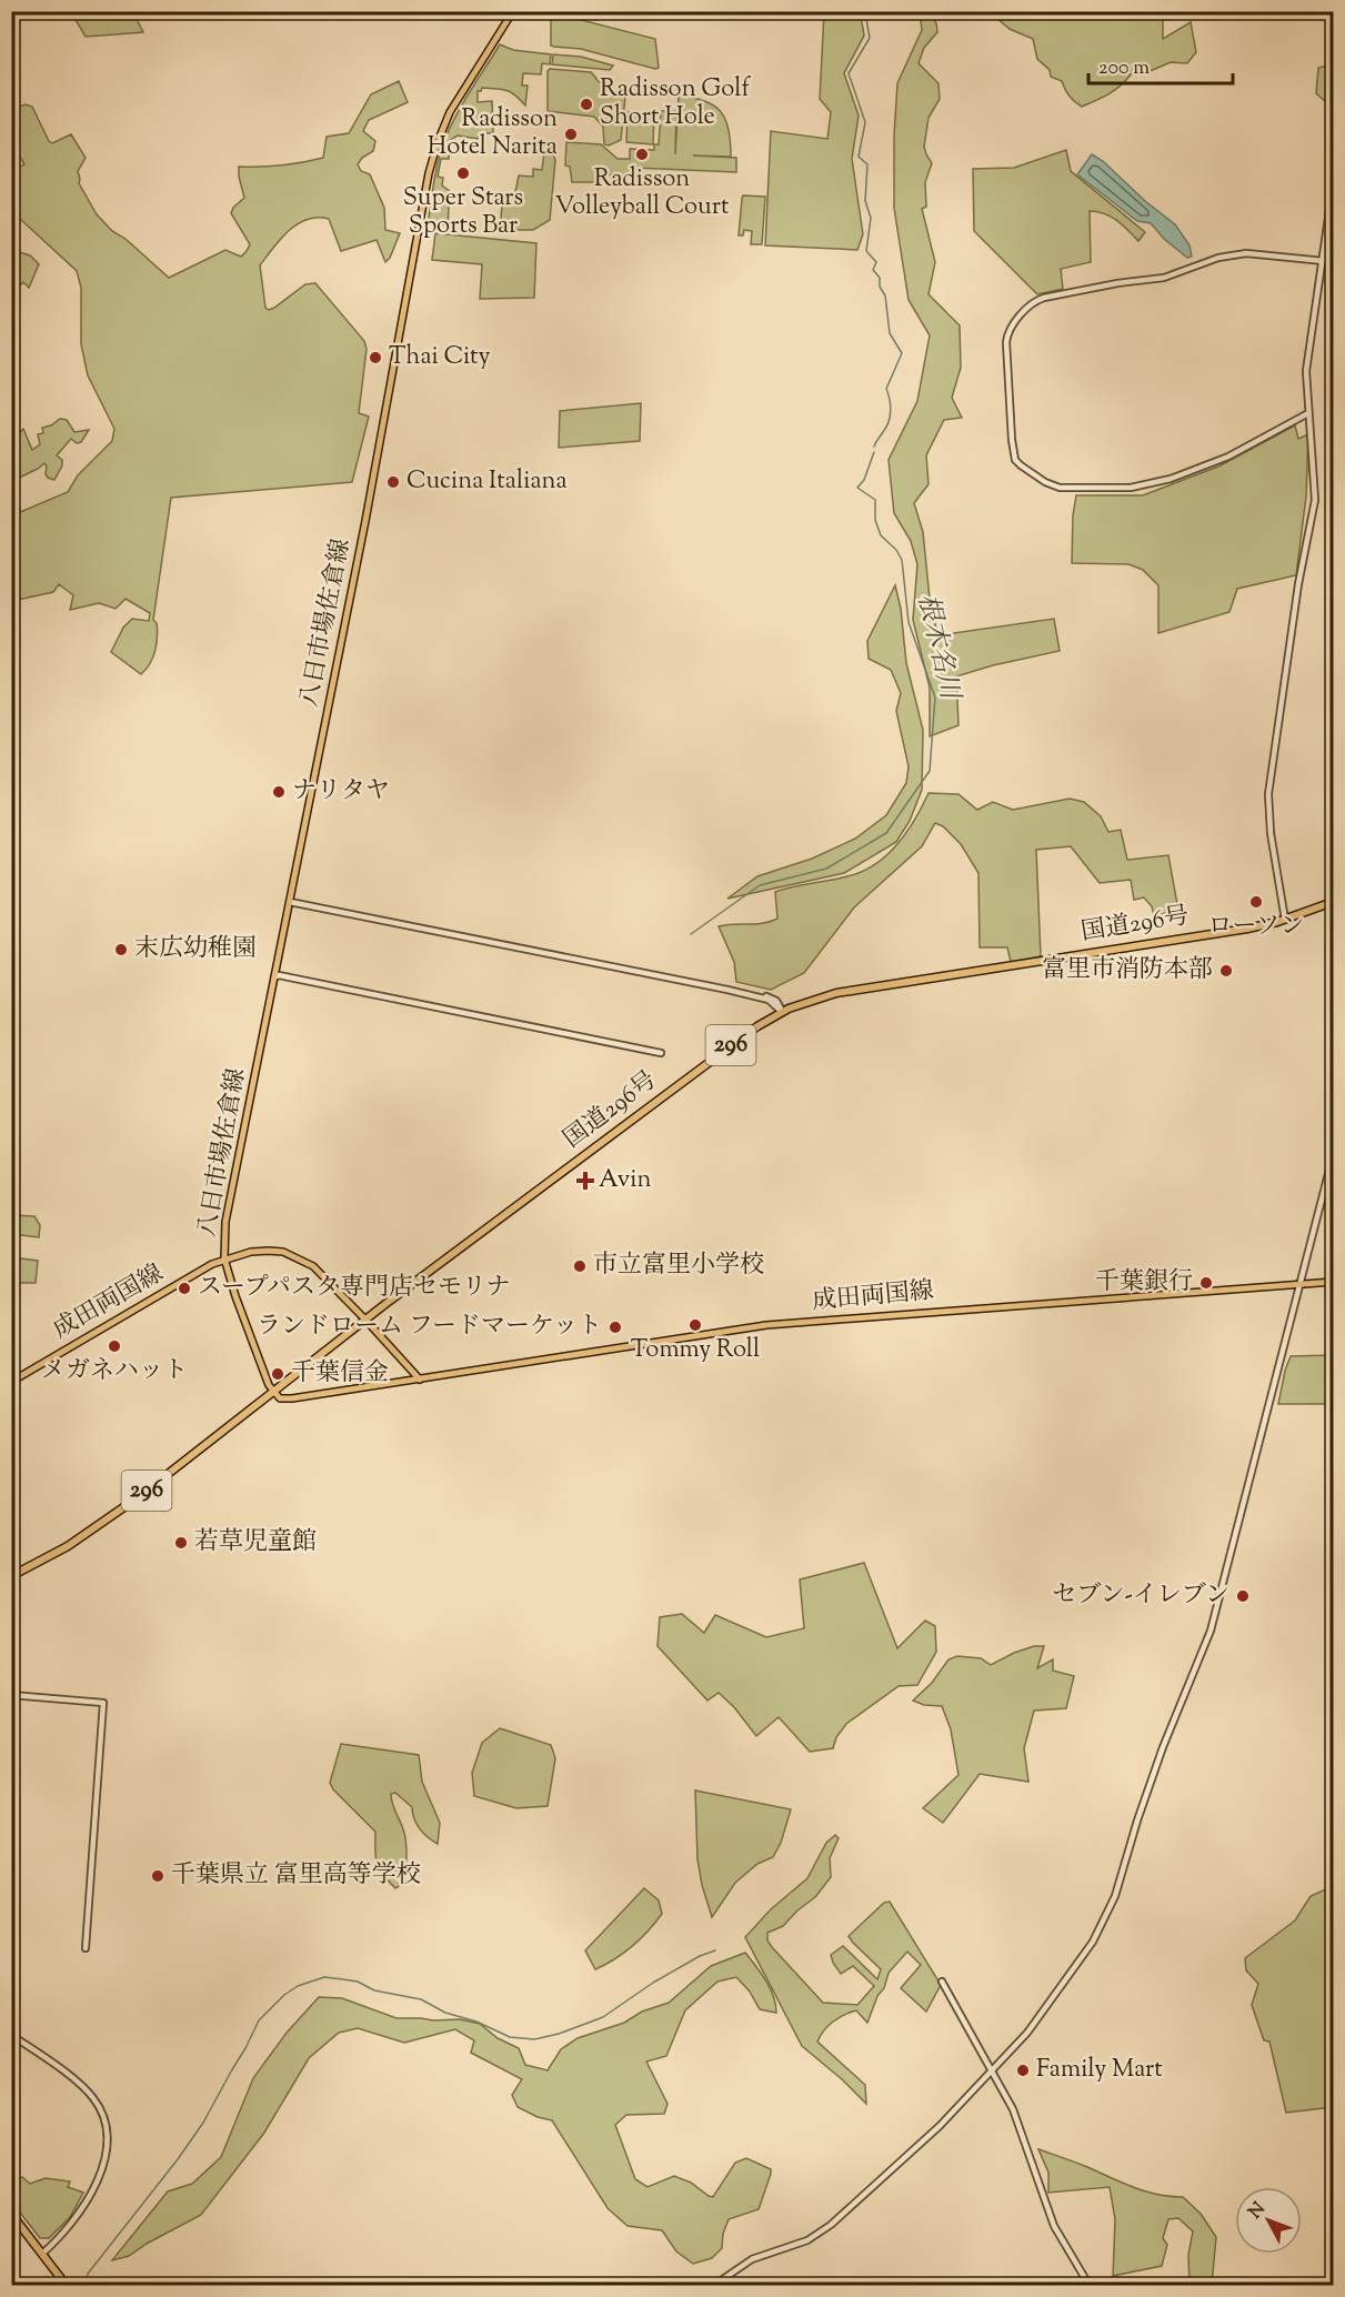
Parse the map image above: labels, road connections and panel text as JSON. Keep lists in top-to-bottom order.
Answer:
{
  "streets": {
    "highway": ["国道296号", "296"],
    "main road": ["八日市場佐倉線", "成田両国線"]
  },
  "crossings": [
    ["八日市場佐倉線", "成田両国線"],
    ["国道296号", "成田両国線"]
  ],
  "water": ["根木名川"],
  "places": {
    "other": [
      "Radisson Golf Short Hole",
      "Radisson Hotel Narita",
      "Radisson Volleyball Court",
      "Super Stars Sports Bar",
      "Thai City",
      "Cucina Italiana",
      "ナリタヤ",
      "ローソン",
      "末広幼稚園",
      "富里市消防本部",
      "市立富里小学校",
      "千葉銀行",
      "スープパスタ専門店セモリナ",
      "Tommy Roll",
      "ランドローム フードマーケット",
      "メガネハット",
      "千葉信金",
      "若草児童館",
      "セブン-イレブン",
      "千葉県立 富里高等学校",
      "Family Mart"
    ],
    "health": ["Avin"]
  },
  "scale_bar": "200 m",
  "north": "top left"
}
